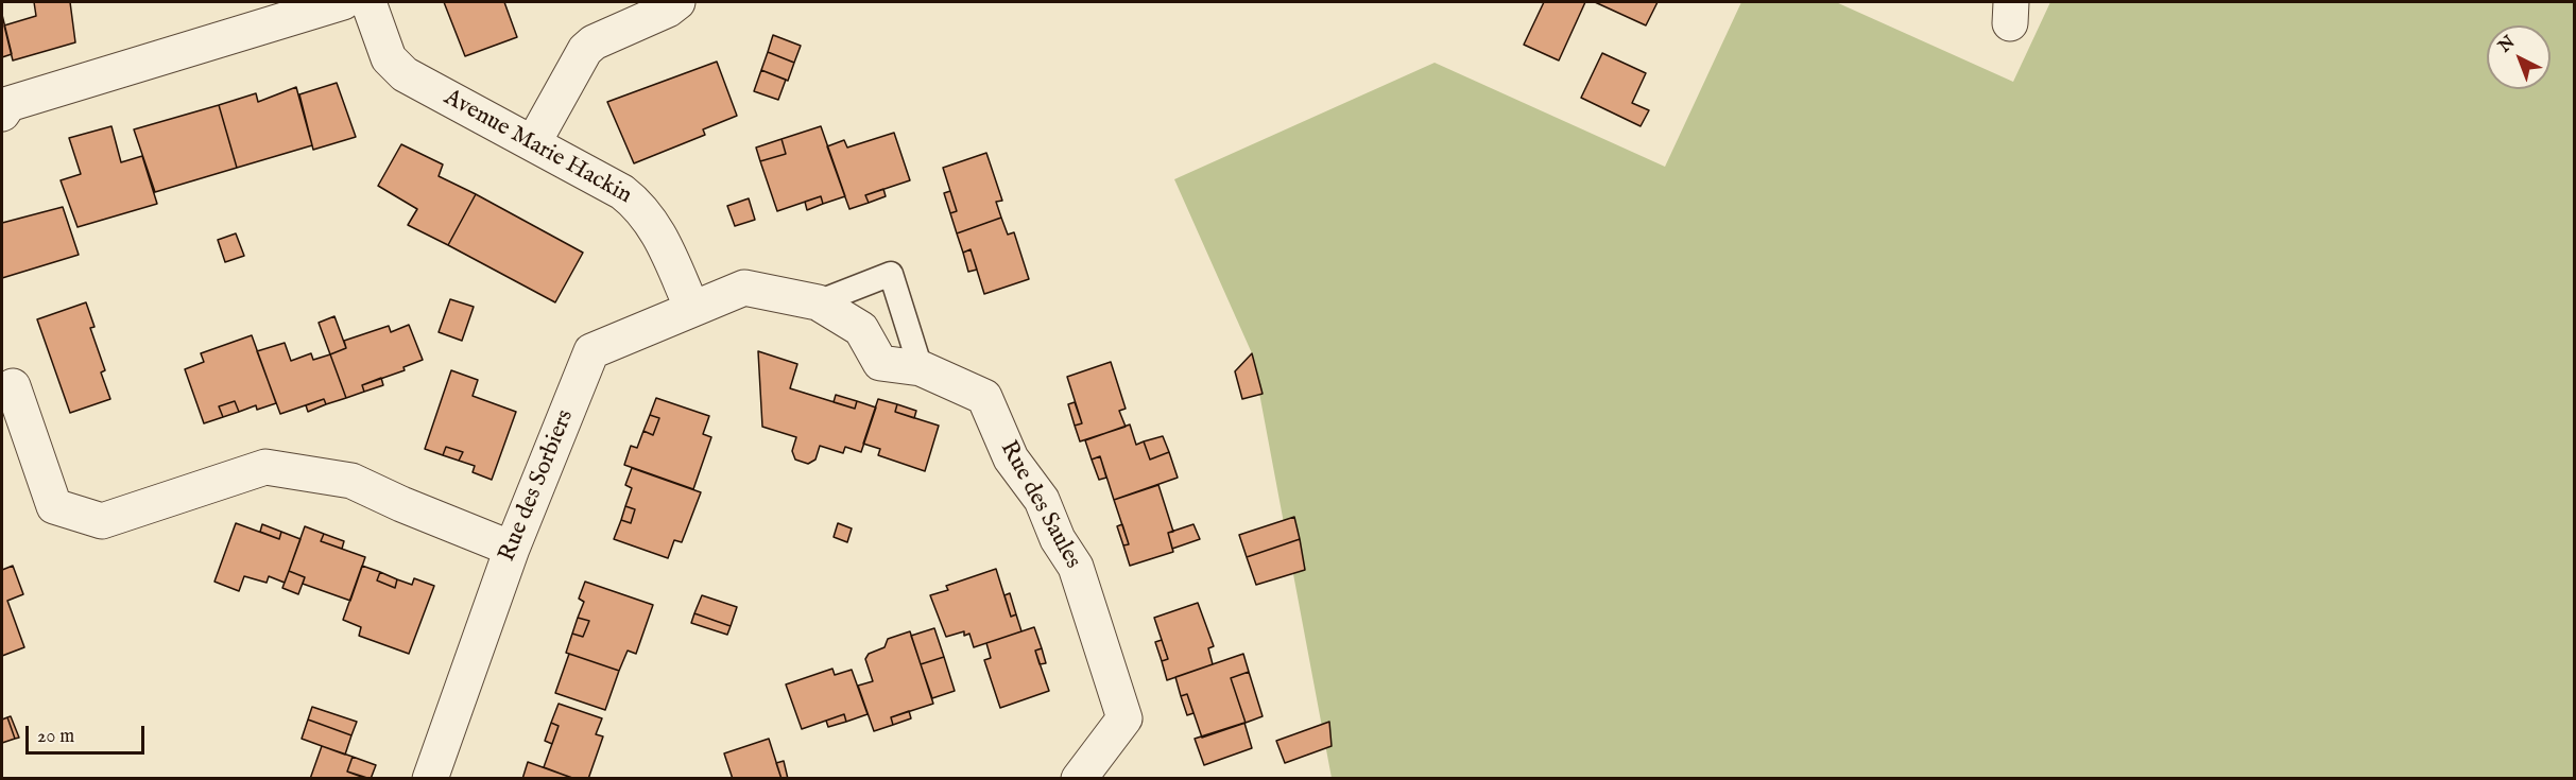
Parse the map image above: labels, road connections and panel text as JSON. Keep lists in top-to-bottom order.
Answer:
{
  "streets": {
    "street": ["Avenue Marie Hackin", "Rue des Sorbiers", "Rue des Saules"]
  },
  "crossings": [
    ["Avenue Marie Hackin", "Rue des Sorbiers"],
    ["Rue des Sorbiers", "Rue des Saules"]
  ],
  "scale_bar": "20 m",
  "north": "top left"
}
